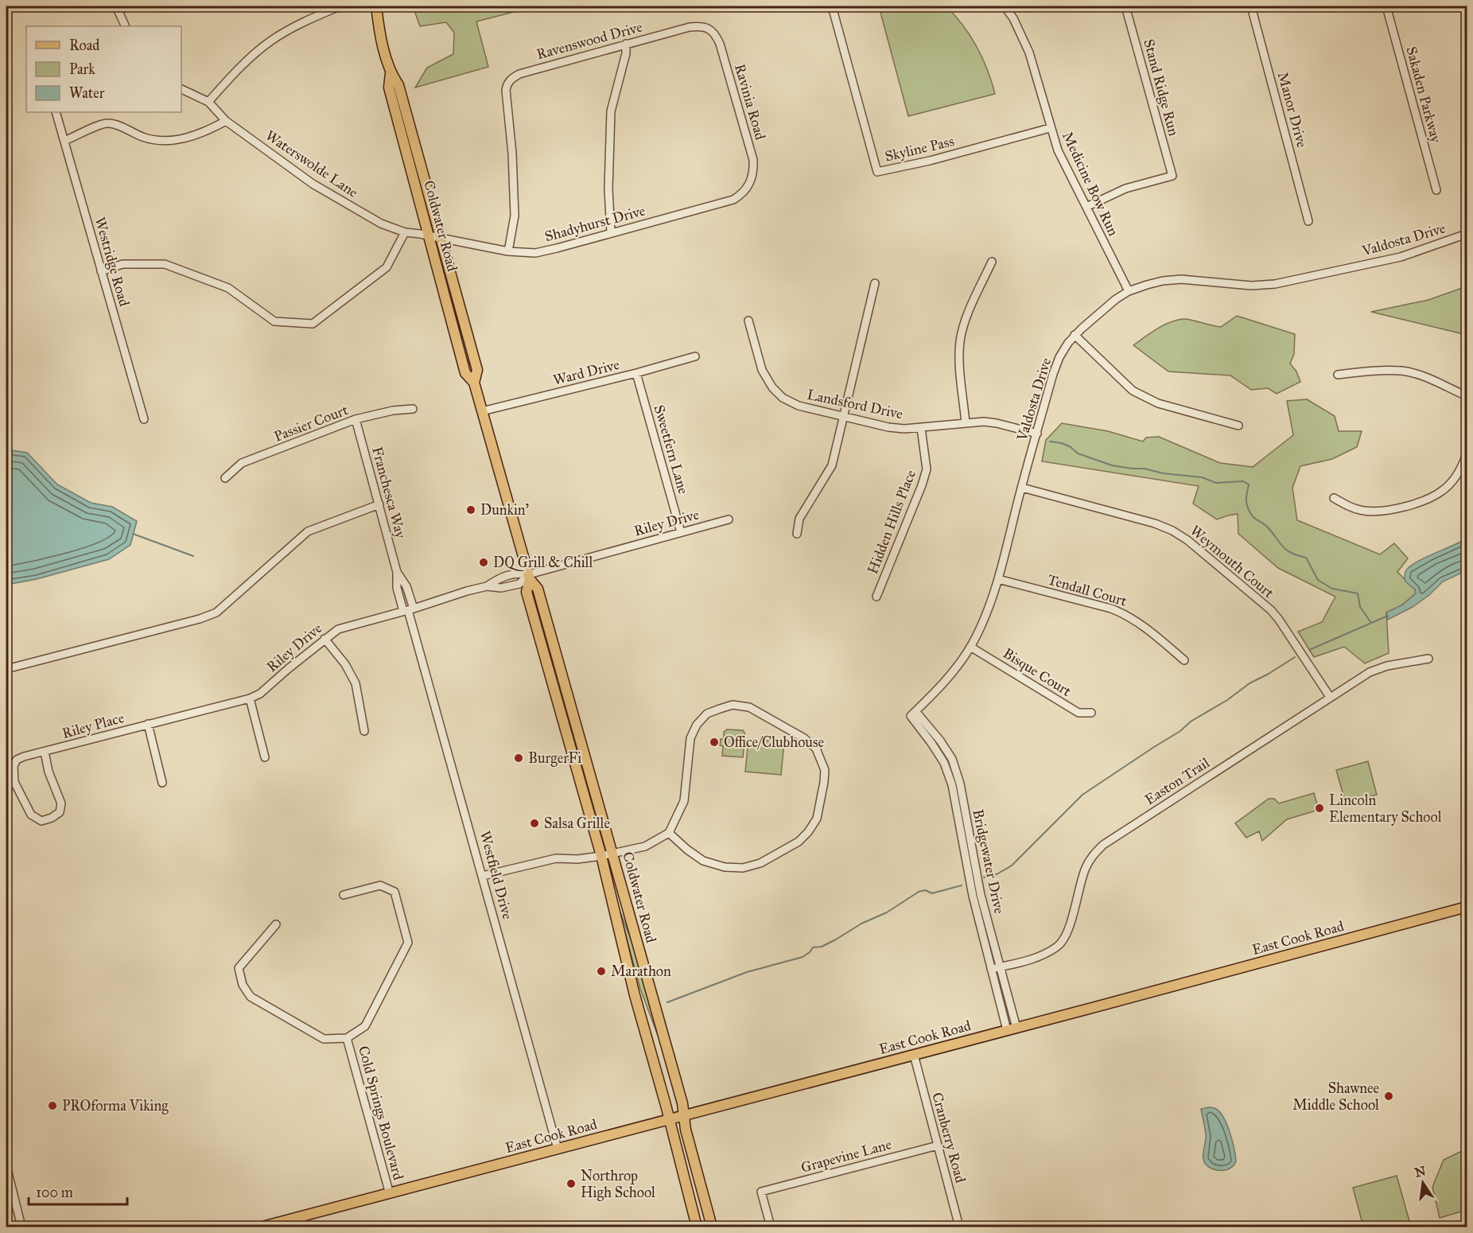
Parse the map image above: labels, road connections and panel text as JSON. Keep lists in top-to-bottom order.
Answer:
{
  "streets": {
    "main road": ["Coldwater Road", "East Cook Road"],
    "street": [
      "Ravenswood Drive",
      "Stand Ridge Run",
      "Sakaden Parkway",
      "Ravinia Road",
      "Manor Drive",
      "Skyline Pass",
      "Waterswolde Lane",
      "Medicine Bow Run",
      "Shadyhurst Drive",
      "Valdosta Drive",
      "Westridge Road",
      "Ward Drive",
      "Landsford Drive",
      "Passier Court",
      "Sweetfern Lane",
      "Franchesca Way",
      "Hidden Hills Place",
      "Riley Drive",
      "Weymouth Court",
      "Tendall Court",
      "Bisque Court",
      "Riley Place",
      "Easton Trail",
      "Bridgewater Drive",
      "Westfield Drive",
      "Cold Springs Boulevard",
      "Cranberry Road",
      "Grapevine Lane"
    ]
  },
  "crossings": [
    ["Ravenswood Drive", "Ravinia Road"],
    ["Ravenswood Drive", "Shadyhurst Drive"],
    ["Stand Ridge Run", "Medicine Bow Run"],
    ["Ravinia Road", "Shadyhurst Drive"],
    ["Skyline Pass", "Medicine Bow Run"],
    ["Waterswolde Lane", "Shadyhurst Drive"],
    ["Waterswolde Lane", "Coldwater Road"],
    ["Medicine Bow Run", "Valdosta Drive"],
    ["Shadyhurst Drive", "Coldwater Road"],
    ["Coldwater Road", "Ward Drive"],
    ["Coldwater Road", "Riley Drive"],
    ["Coldwater Road", "East Cook Road"],
    ["Valdosta Drive", "Landsford Drive"],
    ["Valdosta Drive", "Weymouth Court"],
    ["Valdosta Drive", "Tendall Court"],
    ["Valdosta Drive", "Bisque Court"],
    ["Valdosta Drive", "Bridgewater Drive"],
    ["Ward Drive", "Sweetfern Lane"],
    ["Landsford Drive", "Hidden Hills Place"],
    ["Passier Court", "Franchesca Way"],
    ["Sweetfern Lane", "Riley Drive"],
    ["Franchesca Way", "Riley Drive"],
    ["Franchesca Way", "Westfield Drive"],
    ["Riley Drive", "Riley Place"],
    ["Riley Drive", "Westfield Drive"],
    ["Weymouth Court", "Easton Trail"],
    ["Easton Trail", "Bridgewater Drive"],
    ["Bridgewater Drive", "East Cook Road"],
    ["Westfield Drive", "East Cook Road"],
    ["East Cook Road", "Cold Springs Boulevard"],
    ["East Cook Road", "Cranberry Road"],
    ["Cranberry Road", "Grapevine Lane"]
  ],
  "places": [
    "Dunkin'",
    "DQ Grill & Chill",
    "Office/Clubhouse",
    "BurgerFi",
    "Lincoln Elementary School",
    "Salsa Grille",
    "Marathon",
    "Shawnee Middle School",
    "PROforma Viking",
    "Northrop High School"
  ],
  "legend": ["Road", "Park", "Water"],
  "scale_bar": "100 m",
  "north": "top"
}
